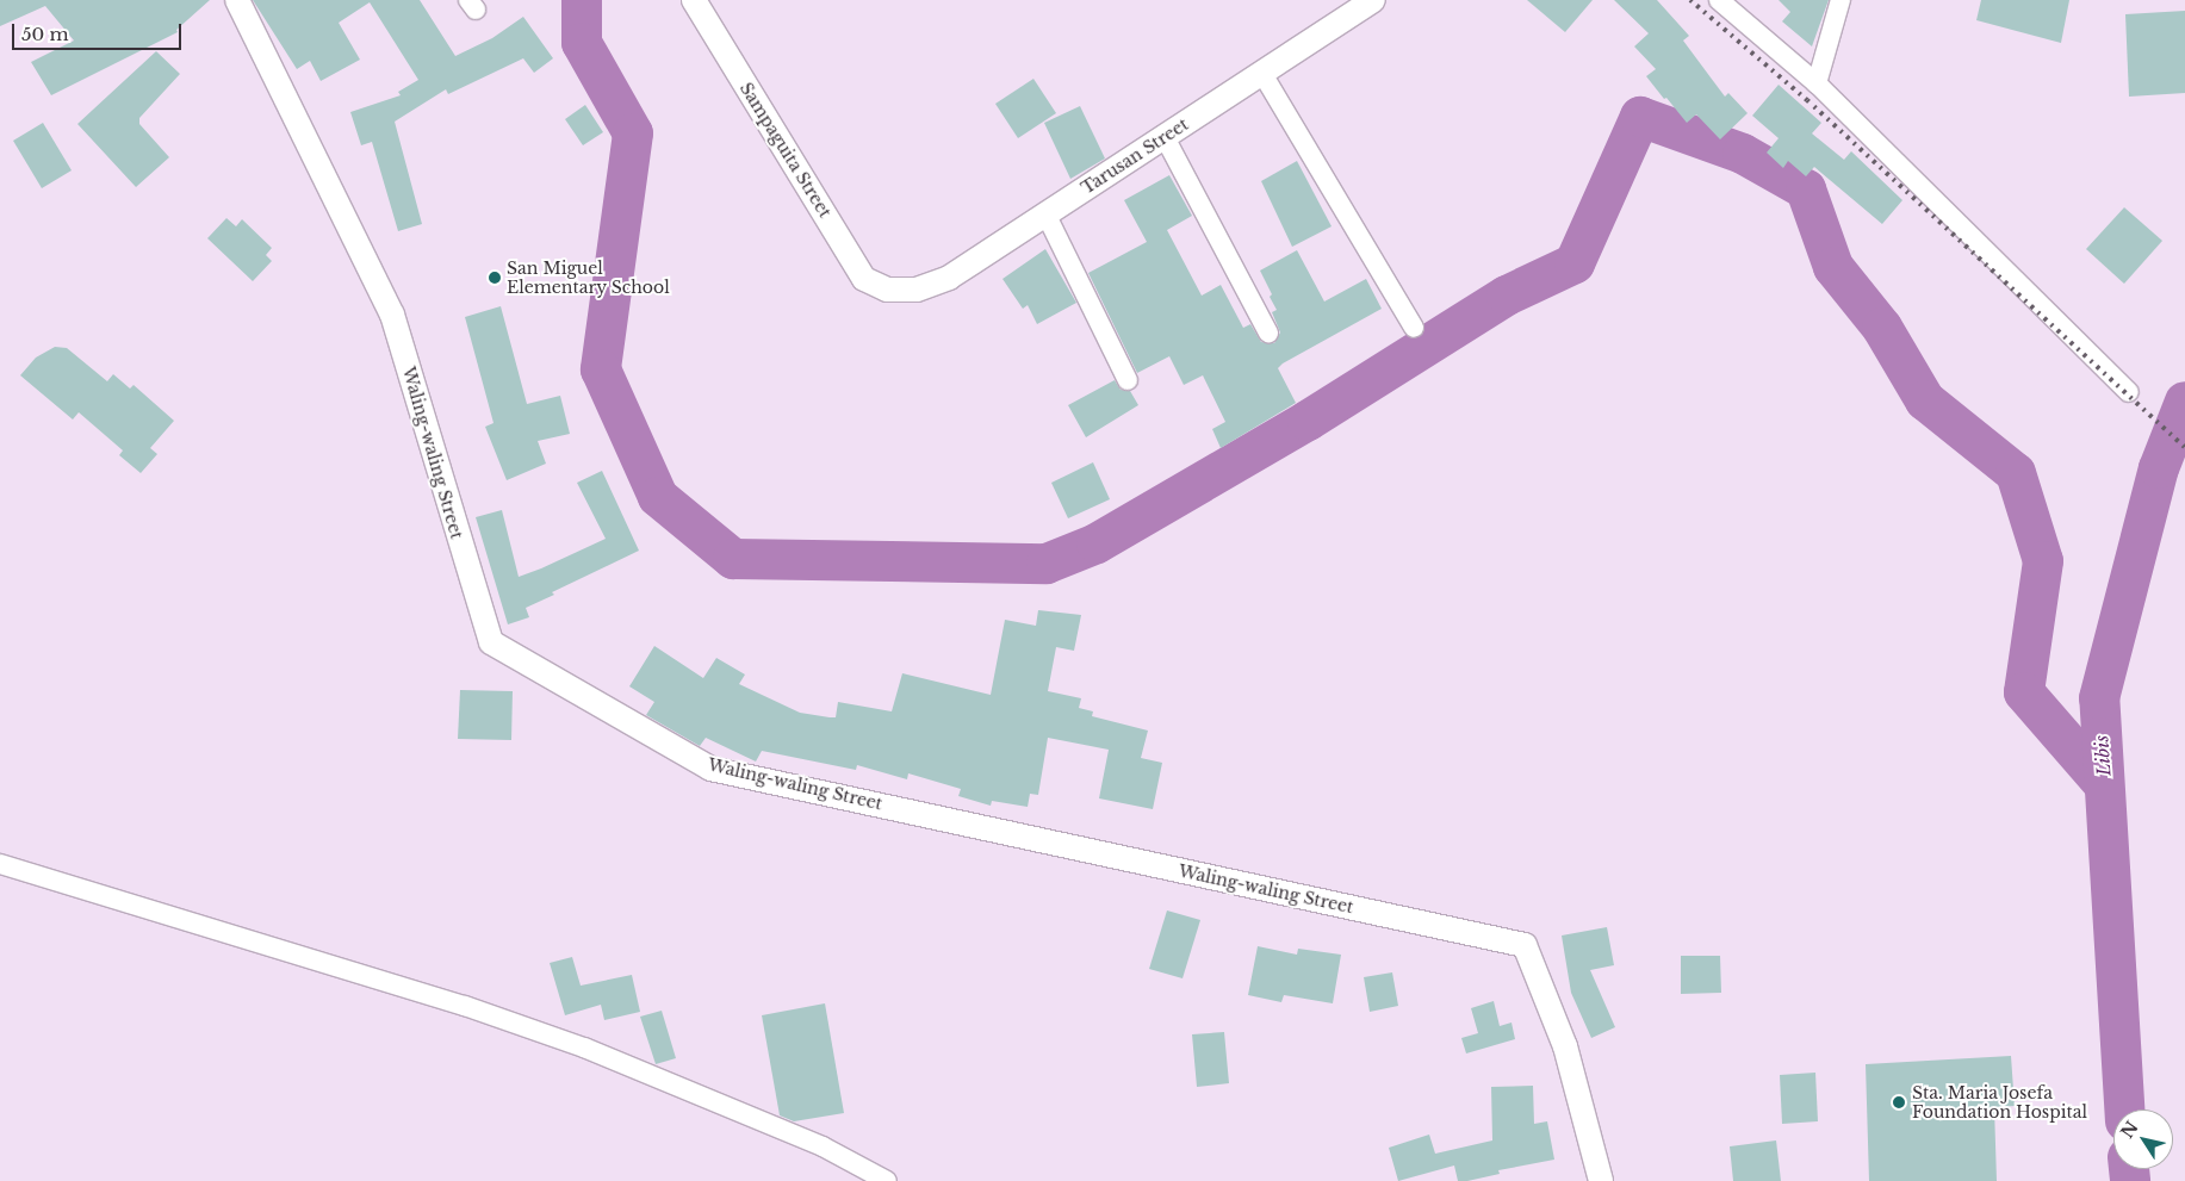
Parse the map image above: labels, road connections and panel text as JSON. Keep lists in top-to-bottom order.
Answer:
{
  "streets": {
    "street": ["Sampaguita Street", "Tarusan Street", "Waling-waling Street"]
  },
  "crossings": [
    ["Sampaguita Street", "Tarusan Street"]
  ],
  "water": ["Libis"],
  "places": ["San Miguel Elementary School", "Sta. Maria Josefa Foundation Hospital"],
  "scale_bar": "50 m",
  "north": "top left"
}
